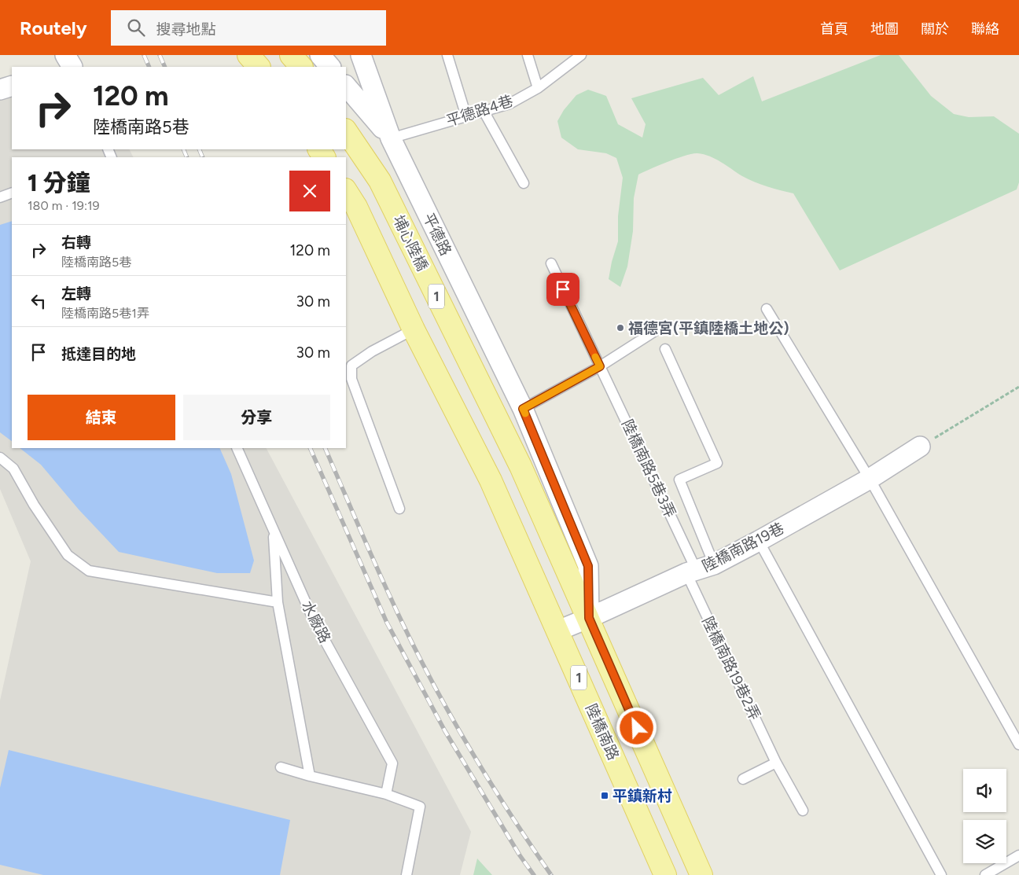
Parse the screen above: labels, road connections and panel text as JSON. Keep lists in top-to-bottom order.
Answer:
{
  "streets": {
    "main road": ["埔心陸橋", "1", "陸橋南路"],
    "street": ["平德路", "陸橋南路19巷"],
    "lane": [
      "平德路4巷",
      "陸橋南路5巷3弄",
      "水廠路",
      "陸橋南路19巷2弄"
    ]
  },
  "crossings": [
    ["平德路4巷", "平德路"],
    ["埔心陸橋", "1"],
    ["埔心陸橋", "陸橋南路19巷"],
    ["1", "陸橋南路19巷"],
    ["1", "陸橋南路"],
    ["陸橋南路5巷3弄", "陸橋南路19巷"],
    ["陸橋南路5巷3弄", "陸橋南路19巷2弄"],
    ["陸橋南路19巷", "陸橋南路19巷2弄"],
    ["陸橋南路19巷", "陸橋南路"]
  ],
  "places": {
    "other": ["福德宮(平鎮陸橋土地公)"],
    "transit": ["平鎮新村"]
  },
  "page": {
    "header": "Routely",
    "search": "搜尋地點",
    "nav": [
      "首頁",
      "地圖",
      "關於",
      "聯絡"
    ],
    "turn": ["120 m", "陸橋南路5巷"],
    "heading": ["1 分鐘", "180 m · 19:19"],
    "list": [
      {
        "name": "右轉",
        "note": "陸橋南路5巷",
        "value": "120 m"
      },
      {
        "name": "左轉",
        "note": "陸橋南路5巷1弄",
        "value": "30 m"
      },
      {
        "name": "抵達目的地",
        "value": "30 m"
      }
    ],
    "buttons": ["結束", "分享"]
  }
}
